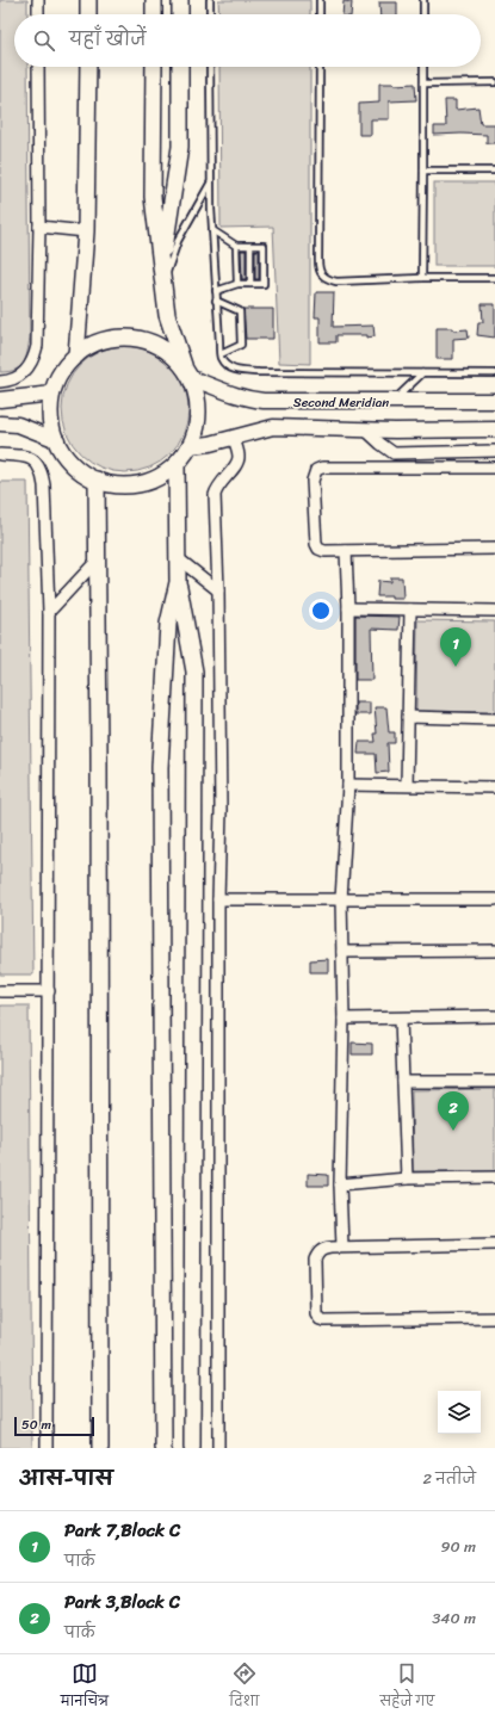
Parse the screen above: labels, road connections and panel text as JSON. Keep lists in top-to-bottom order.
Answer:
{
  "streets": {
    "street": ["Second Meridian"]
  },
  "scale_bar": "50 m",
  "page": {
    "search": "यहाँ खोजें",
    "pins": ["1", "2"],
    "scale": "50 m",
    "heading": ["आस-पास", "2 नतीजे"],
    "list": [
      {
        "mark": "1",
        "name": "Park 7,Block C",
        "note": "पार्क",
        "value": "90 m"
      },
      {
        "mark": "2",
        "name": "Park 3,Block C",
        "note": "पार्क",
        "value": "340 m"
      }
    ],
    "nav": ["मानचित्र", "दिशा", "सहेजे गए"]
  }
}
